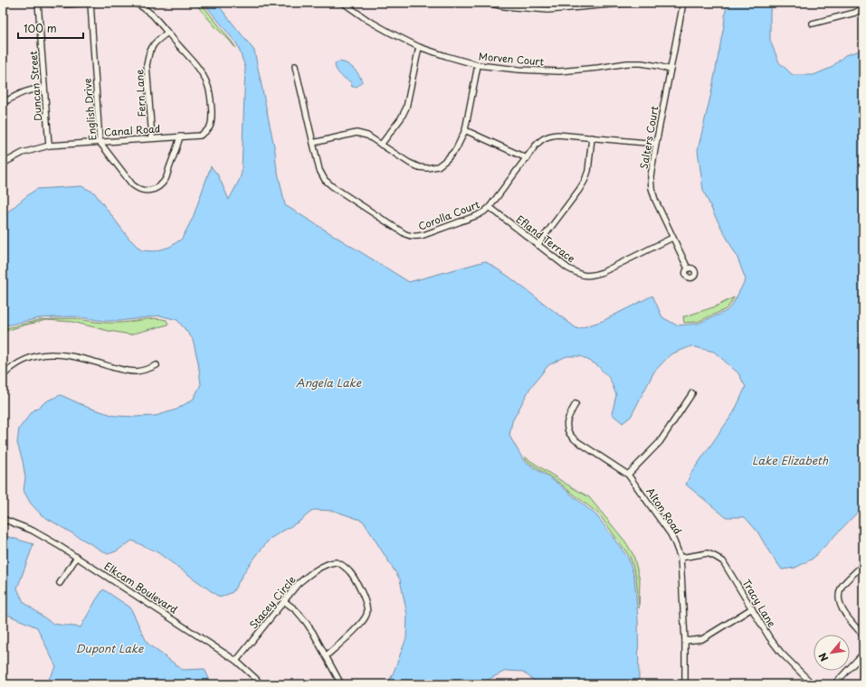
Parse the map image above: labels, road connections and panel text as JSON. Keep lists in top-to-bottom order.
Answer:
{
  "streets": {
    "street": [
      "Morven Court",
      "Duncan Street",
      "Fern Lane",
      "English Drive",
      "Canal Road",
      "Salters Court",
      "Corolla Court",
      "Efland Terrace",
      "Alton Road",
      "Elkcam Boulevard",
      "Stacey Circle",
      "Tracy Lane"
    ]
  },
  "crossings": [
    ["Morven Court", "Salters Court"],
    ["Duncan Street", "Canal Road"],
    ["Fern Lane", "Canal Road"],
    ["English Drive", "Canal Road"],
    ["Salters Court", "Corolla Court"],
    ["Salters Court", "Efland Terrace"],
    ["Corolla Court", "Efland Terrace"],
    ["Alton Road", "Tracy Lane"],
    ["Elkcam Boulevard", "Stacey Circle"]
  ],
  "water": ["Angela Lake", "Lake Elizabeth", "Dupont Lake"],
  "scale_bar": "100 m",
  "north": "bottom left"
}
